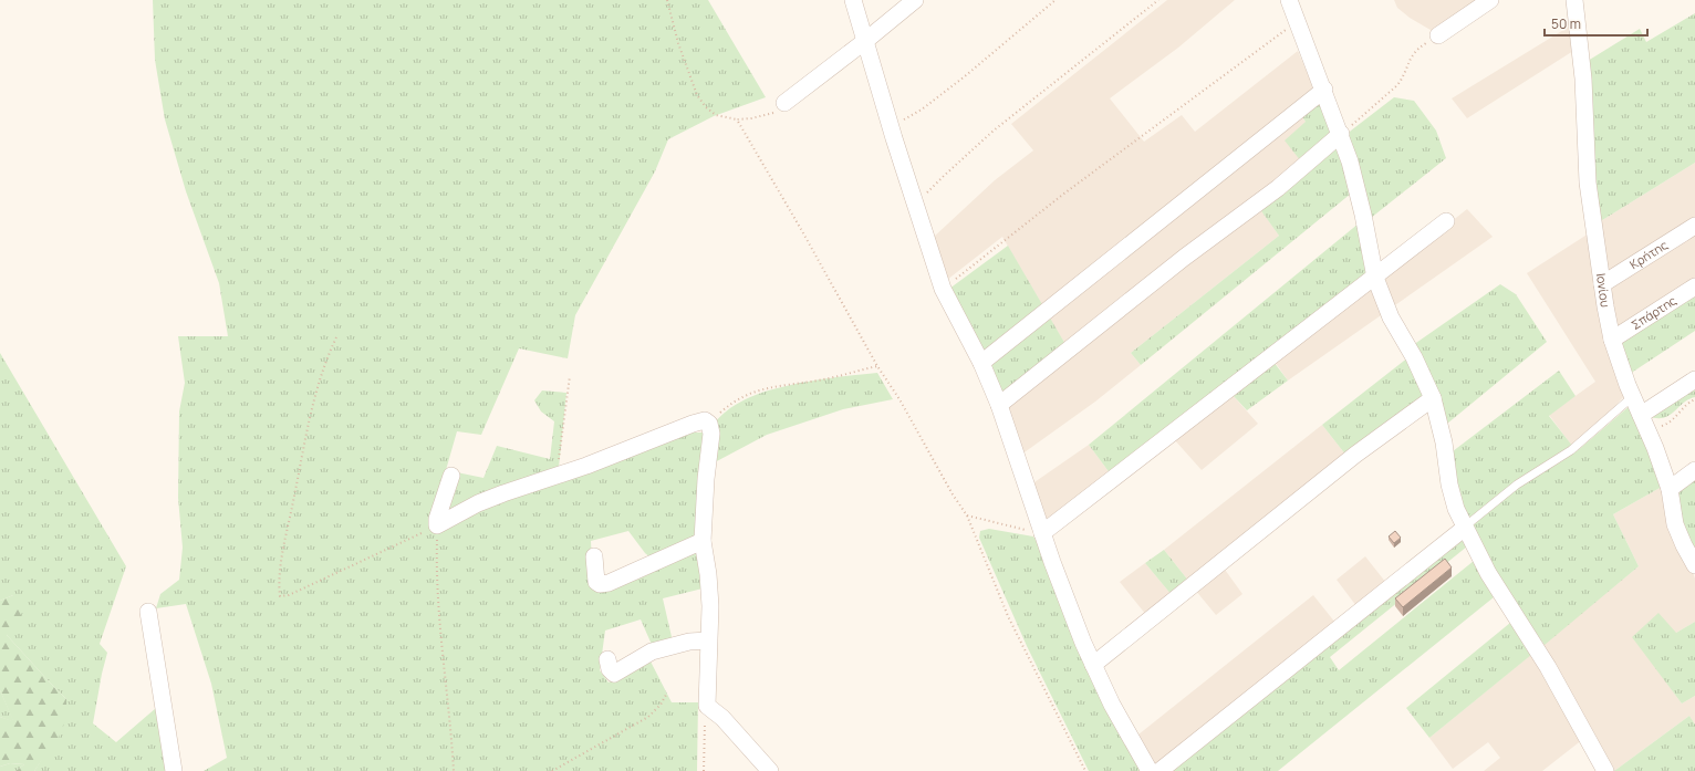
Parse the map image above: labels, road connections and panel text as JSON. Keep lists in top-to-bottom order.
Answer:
{
  "streets": {
    "street": ["Κρήτης", "Ιονίου", "Σπάρτης"]
  },
  "crossings": [
    ["Κρήτης", "Ιονίου"],
    ["Ιονίου", "Σπάρτης"]
  ],
  "scale_bar": "50 m"
}
